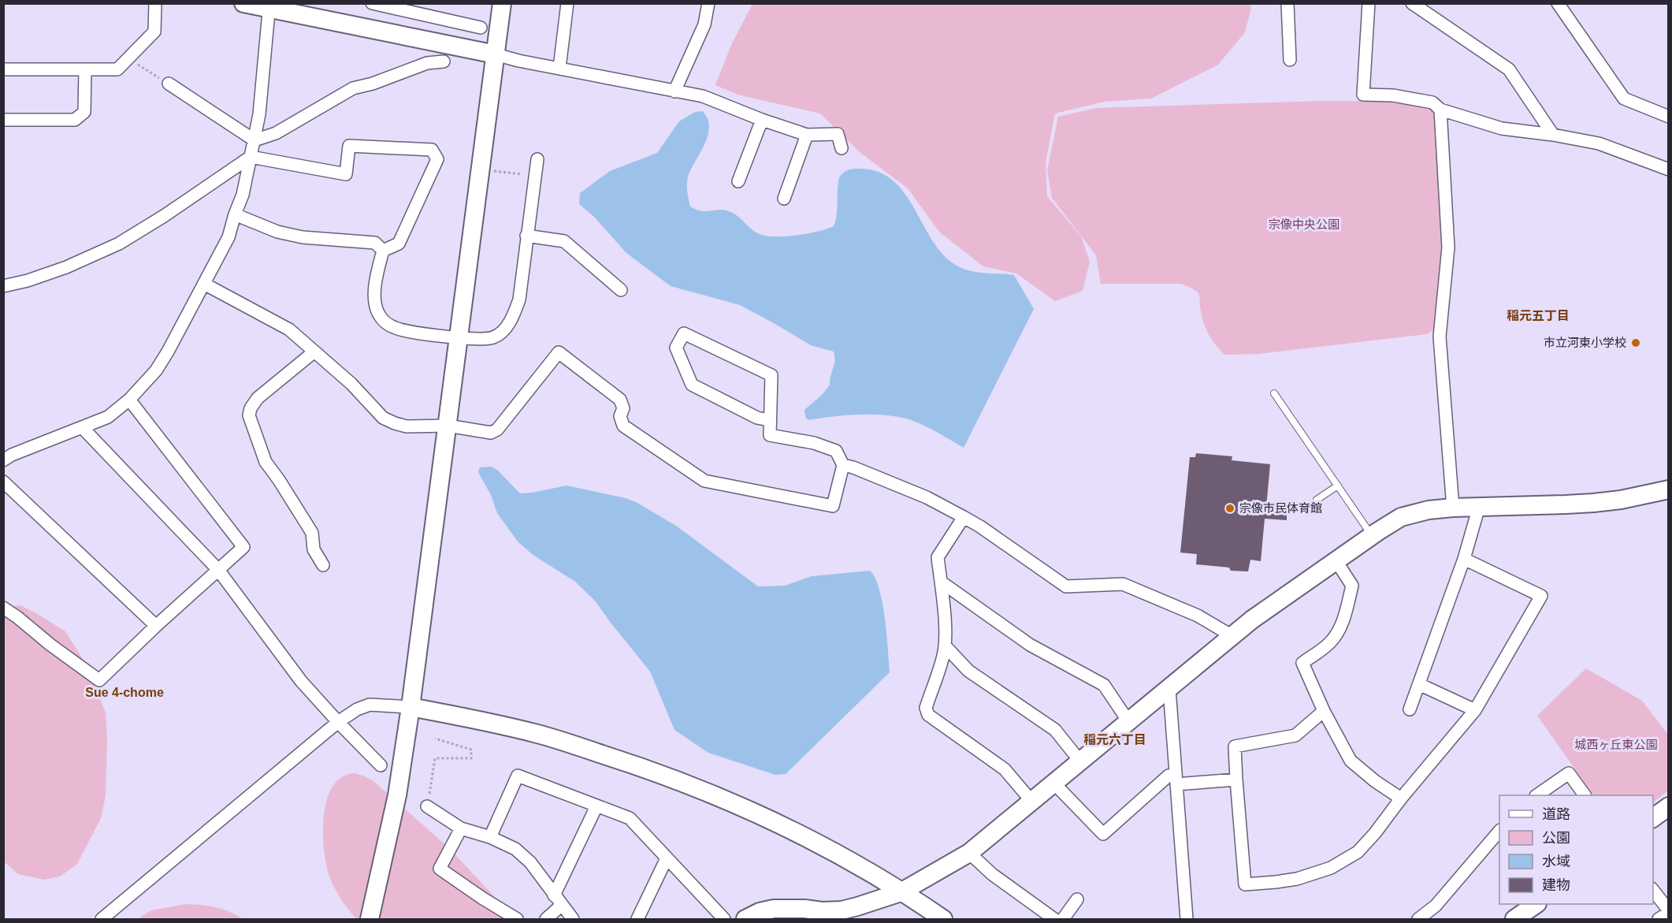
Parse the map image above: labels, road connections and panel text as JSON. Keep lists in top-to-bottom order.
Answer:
{
  "districts": ["稲元五丁目", "Sue 4-chome", "稲元六丁目"],
  "parks": ["宗像中央公園", "城西ヶ丘東公園"],
  "places": ["市立河東小学校", "宗像市民体育館"],
  "legend": [
    "道路",
    "公園",
    "水域",
    "建物"
  ]
}
